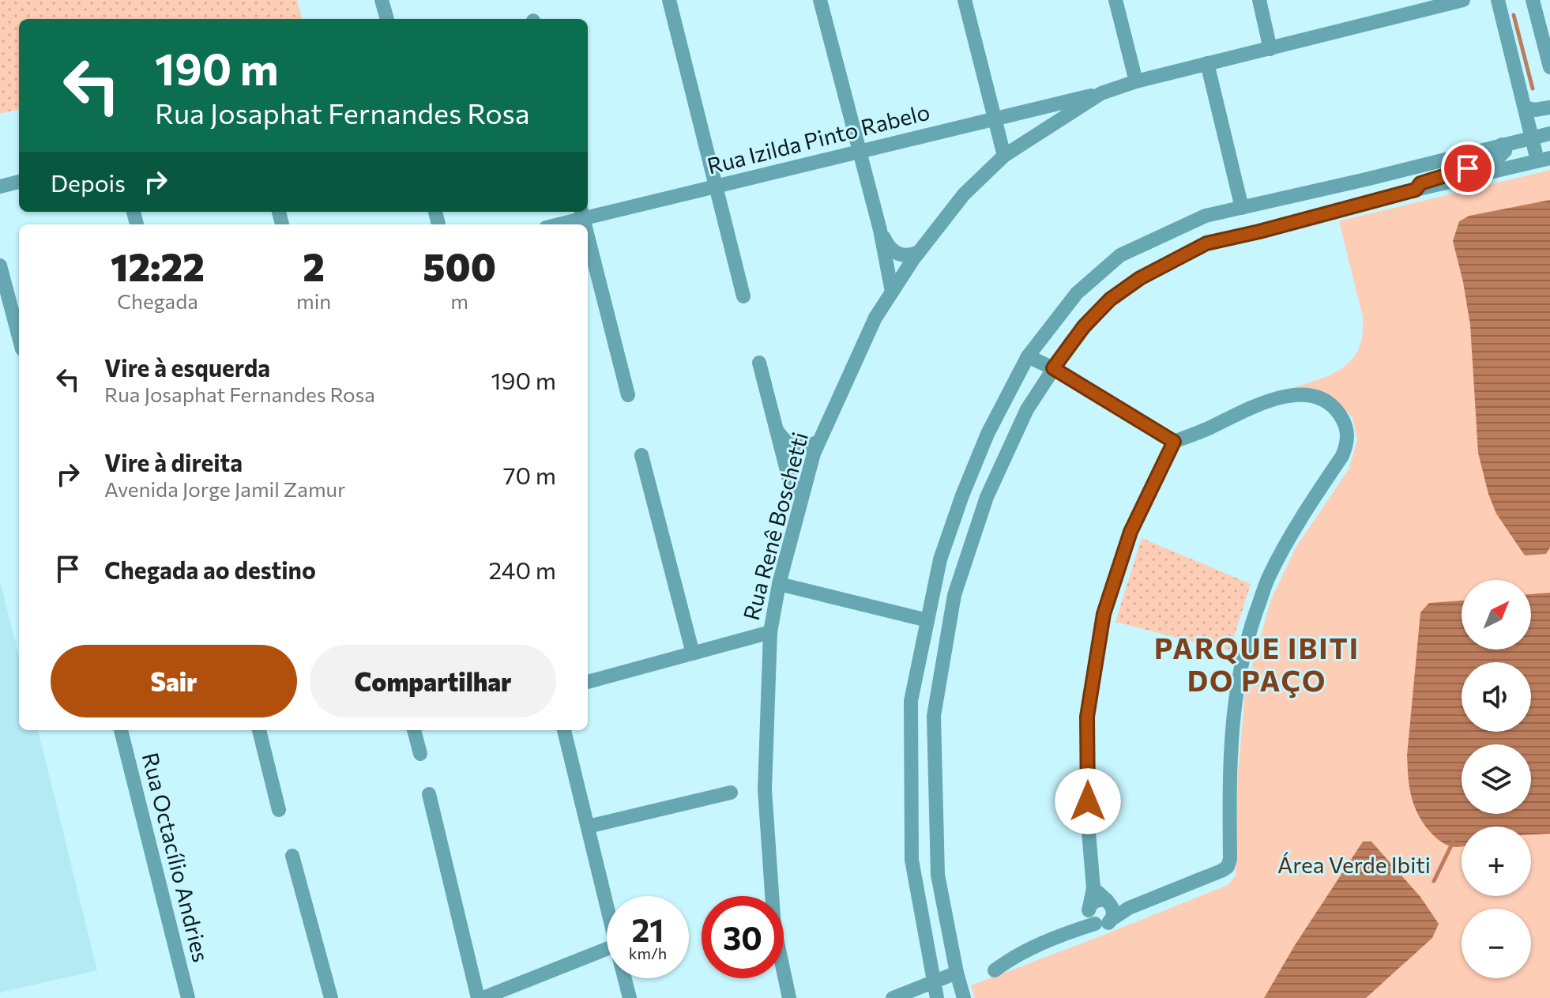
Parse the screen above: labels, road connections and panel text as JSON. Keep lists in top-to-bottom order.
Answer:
{
  "streets": {
    "street": ["Rua Izilda Pinto Rabelo", "Rua Renê Boschetti", "Rua Octacílio Andries"]
  },
  "crossings": [
    ["Rua Izilda Pinto Rabelo", "Rua Renê Boschetti"]
  ],
  "districts": ["PARQUE IBITI DO PAÇO"],
  "parks": ["Área Verde Ibiti"],
  "north": "top right",
  "page": {
    "turn": ["190 m", "Rua Josaphat Fernandes Rosa"],
    "then": "Depois",
    "eta": [
      "12:22",
      "Chegada",
      "2",
      "min",
      "500",
      "m"
    ],
    "list": [
      {
        "name": "Vire à esquerda",
        "note": "Rua Josaphat Fernandes Rosa",
        "value": "190 m"
      },
      {
        "name": "Vire à direita",
        "note": "Avenida Jorge Jamil Zamur",
        "value": "70 m"
      },
      {
        "name": "Chegada ao destino",
        "value": "240 m"
      }
    ],
    "map_buttons": ["+", "−"],
    "buttons": ["Sair", "Compartilhar"],
    "speed": "21 km/h",
    "limit": "30"
  }
}
